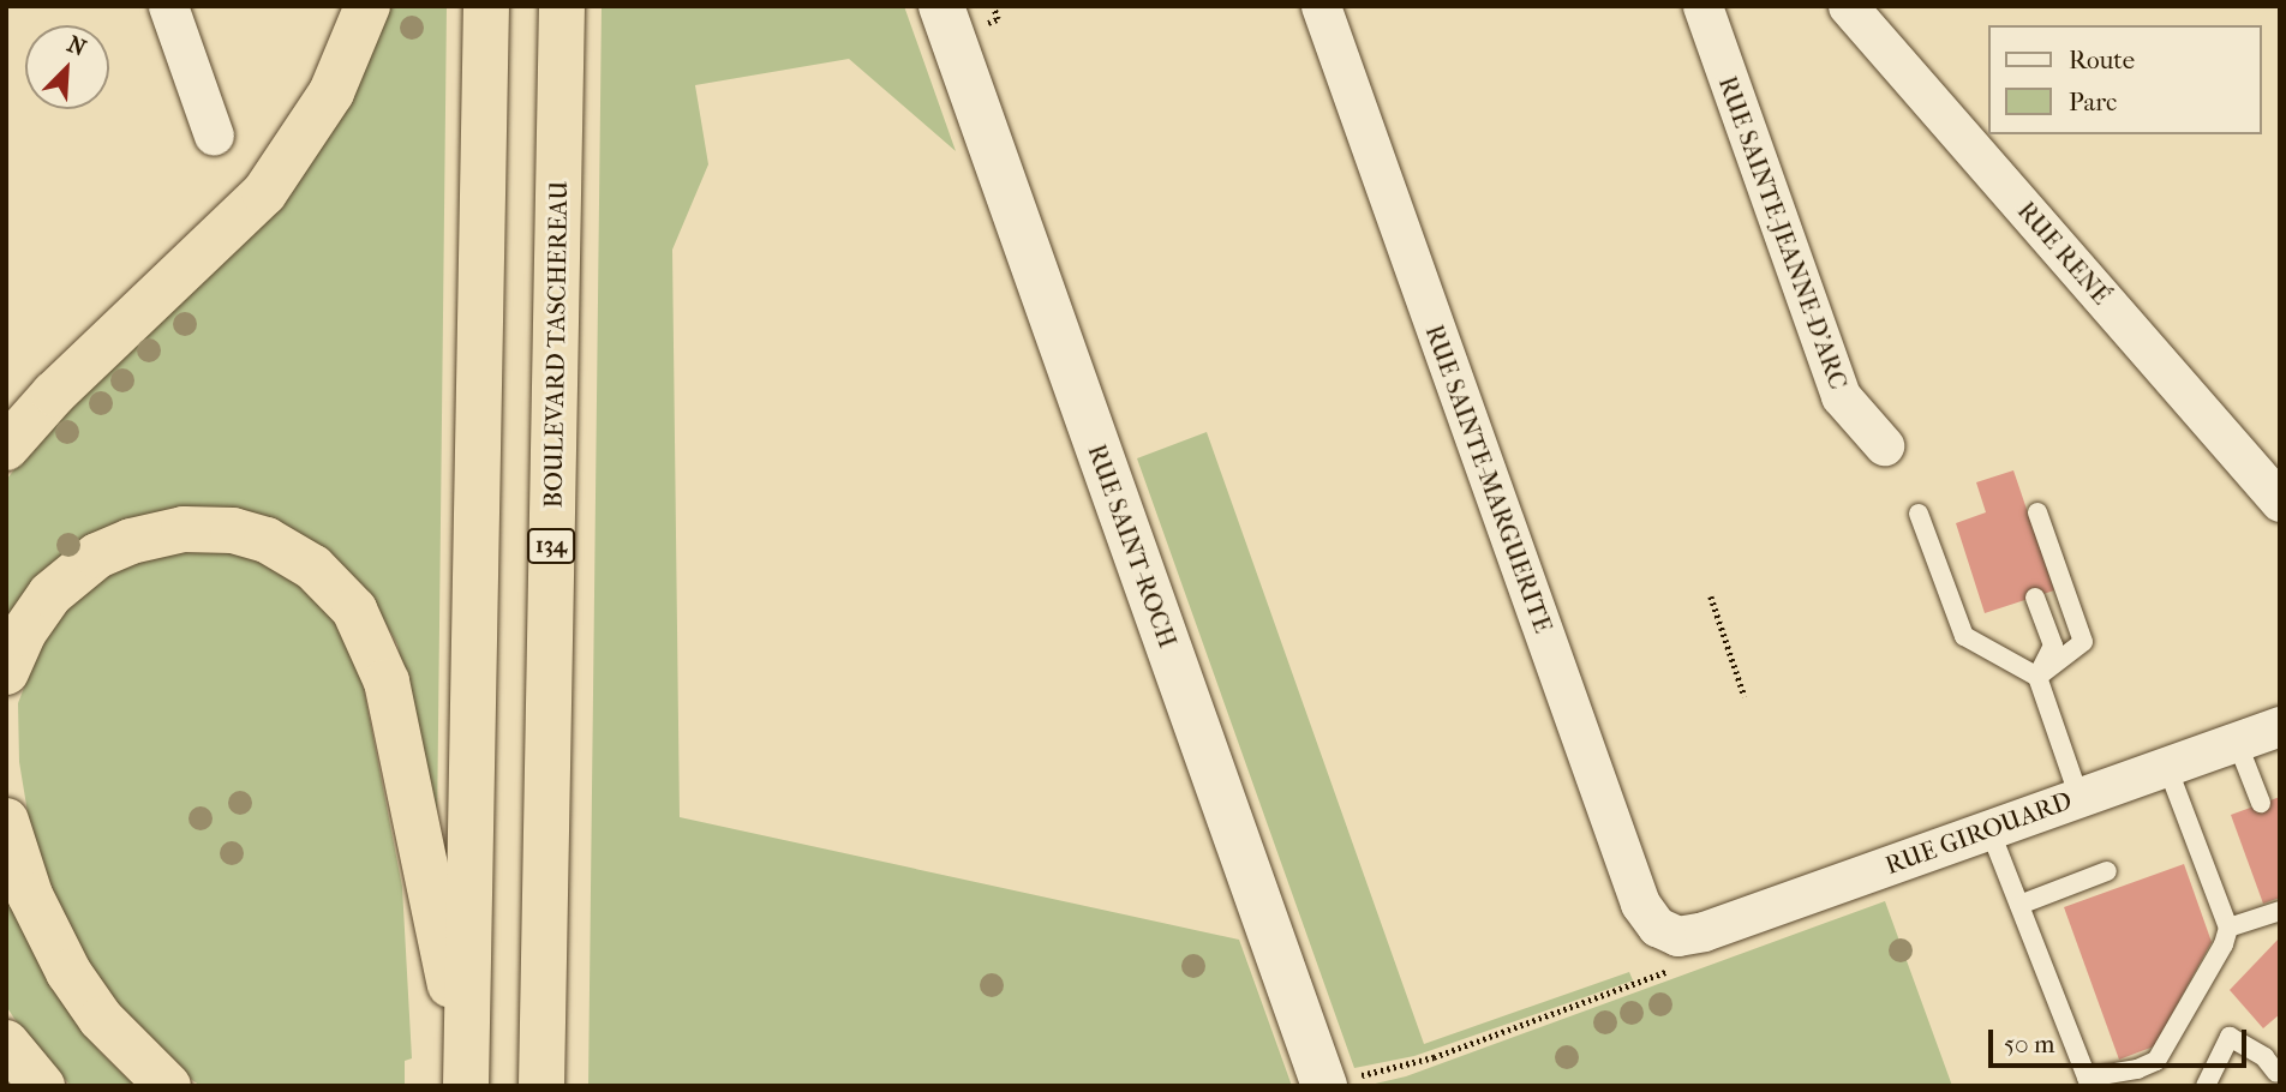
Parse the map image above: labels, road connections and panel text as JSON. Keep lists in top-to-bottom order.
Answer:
{
  "streets": {
    "highway": ["BOULEVARD TASCHEREAU", "134"],
    "main road": ["RUE SAINT-ROCH"],
    "street": [
      "RUE SAINTE-JEANNE-D'ARC",
      "RUE RENÉ",
      "RUE SAINTE-MARGUERITE",
      "RUE GIROUARD"
    ]
  },
  "crossings": [
    ["RUE SAINTE-MARGUERITE", "RUE GIROUARD"]
  ],
  "legend": ["Route", "Parc"],
  "scale_bar": "50 m",
  "north": "top right"
}
